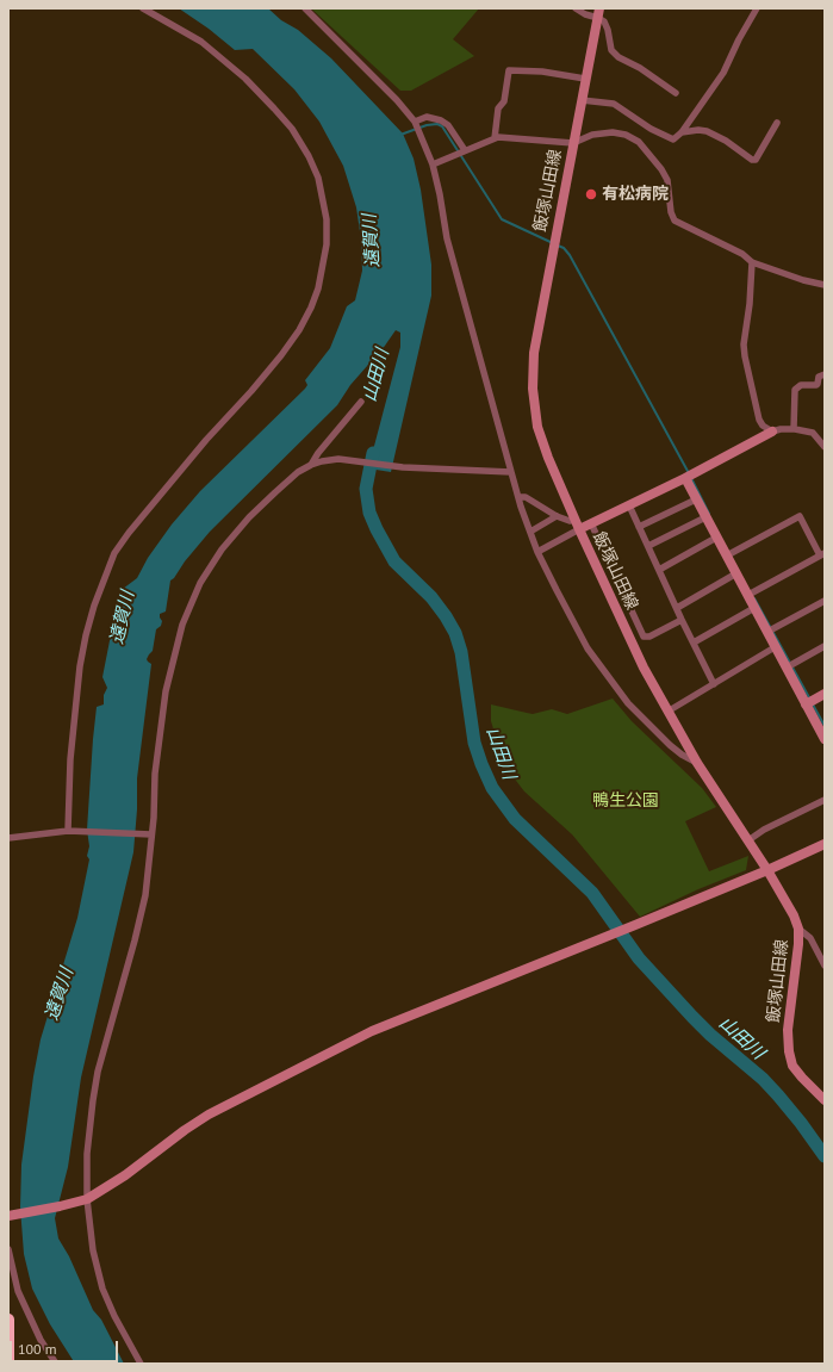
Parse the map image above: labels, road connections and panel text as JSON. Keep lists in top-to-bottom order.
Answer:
{
  "streets": {
    "street": ["飯塚山田線"]
  },
  "water": ["遠賀川", "山田川"],
  "parks": ["鴨生公園"],
  "places": ["有松病院"],
  "scale_bar": "100 m"
}
